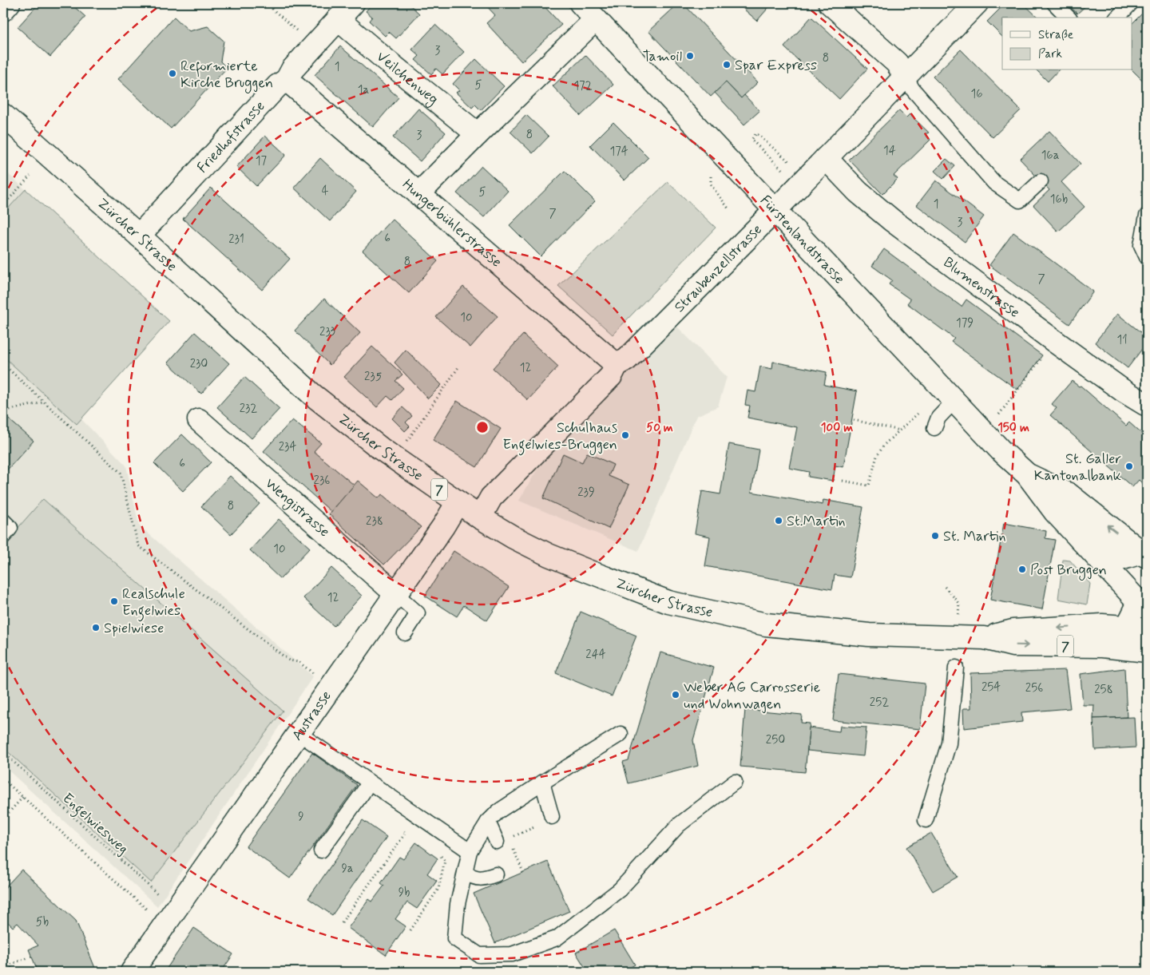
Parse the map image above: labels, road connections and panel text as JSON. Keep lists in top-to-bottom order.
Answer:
{
  "streets": {
    "street": [
      "Veilchenweg",
      "Friedhofstrasse",
      "Hungerbühlerstrasse",
      "Zürcher Strasse",
      "Fürstenlandstrasse",
      "Straubenzellstrasse",
      "Blumenstrasse",
      "7",
      "Wengistrasse",
      "Austrasse"
    ],
    "path": ["Engelwiesweg"]
  },
  "crossings": [
    ["Veilchenweg", "Friedhofstrasse"],
    ["Friedhofstrasse", "Hungerbühlerstrasse"],
    ["Friedhofstrasse", "Zürcher Strasse"],
    ["Hungerbühlerstrasse", "Straubenzellstrasse"],
    ["Zürcher Strasse", "Straubenzellstrasse"],
    ["Zürcher Strasse", "Austrasse"],
    ["Fürstenlandstrasse", "Straubenzellstrasse"],
    ["Straubenzellstrasse", "Blumenstrasse"],
    ["Wengistrasse", "Austrasse"],
    ["Austrasse", "Engelwiesweg"]
  ],
  "places": [
    "Tamoil",
    "Spar Express",
    "Reformierte Kirche Bruggen",
    "Schulhaus Engelwies-Bruggen",
    "St. Galler Kantonalbank",
    "St.Martin",
    "St. Martin",
    "Post Bruggen",
    "Realschule Engelwies",
    "Spielwiese",
    "Weber AG Carrosserie und Wohnwagen"
  ],
  "house_numbers": [
    "3",
    "8",
    "1",
    "5",
    "172",
    "1a",
    "16",
    "8",
    "3",
    "14",
    "174",
    "16a",
    "17",
    "4",
    "5",
    "16b",
    "1",
    "7",
    "3",
    "6",
    "231",
    "8",
    "7",
    "10",
    "179",
    "233",
    "11",
    "230",
    "12",
    "235",
    "232",
    "234",
    "6",
    "236",
    "239",
    "8",
    "238",
    "10",
    "12",
    "244",
    "254",
    "256",
    "258",
    "252",
    "250",
    "9",
    "9a",
    "9b",
    "5b"
  ],
  "legend": ["Straße", "Park"],
  "rings": ["50 m", "100 m", "150 m"]
}
